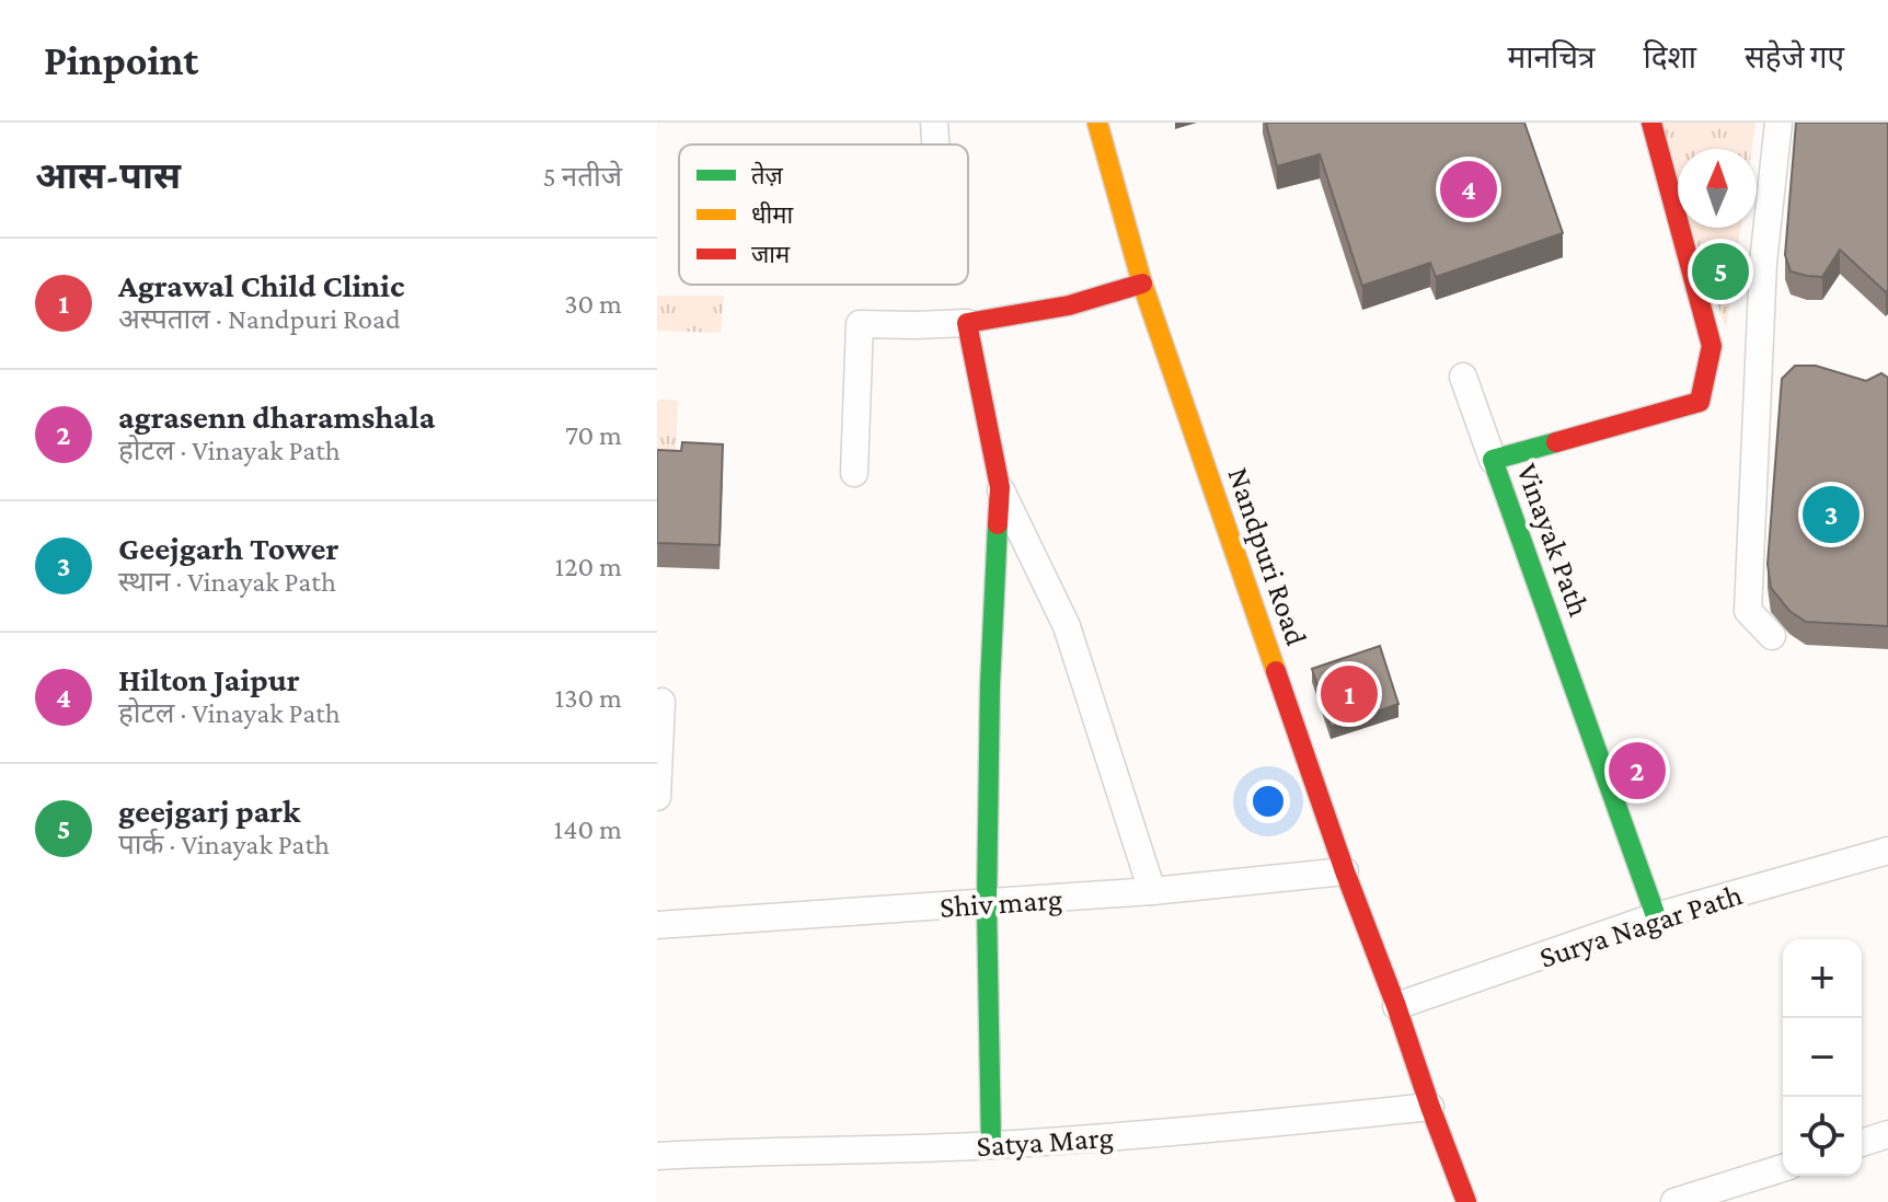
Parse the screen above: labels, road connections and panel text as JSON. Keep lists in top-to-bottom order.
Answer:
{
  "streets": {
    "street": [
      "Vinayak Path",
      "Nandpuri Road",
      "Shiv marg",
      "Surya Nagar Path",
      "Satya Marg"
    ]
  },
  "crossings": [
    ["Vinayak Path", "Surya Nagar Path"],
    ["Nandpuri Road", "Shiv marg"],
    ["Nandpuri Road", "Surya Nagar Path"],
    ["Nandpuri Road", "Satya Marg"]
  ],
  "legend": ["तेज़", "धीमा", "जाम"],
  "north": "top",
  "page": {
    "header": "Pinpoint",
    "nav": ["मानचित्र", "दिशा", "सहेजे गए"],
    "heading": ["आस-पास", "5 नतीजे"],
    "pins": [
      "4",
      "5",
      "3",
      "1",
      "2"
    ],
    "list": [
      {
        "mark": "1",
        "name": "Agrawal Child Clinic",
        "note": "अस्पताल · Nandpuri Road",
        "value": "30 m"
      },
      {
        "mark": "2",
        "name": "agrasenn dharamshala",
        "note": "होटल · Vinayak Path",
        "value": "70 m"
      },
      {
        "mark": "3",
        "name": "Geejgarh Tower",
        "note": "स्थान · Vinayak Path",
        "value": "120 m"
      },
      {
        "mark": "4",
        "name": "Hilton Jaipur",
        "note": "होटल · Vinayak Path",
        "value": "130 m"
      },
      {
        "mark": "5",
        "name": "geejgarj park",
        "note": "पार्क · Vinayak Path",
        "value": "140 m"
      }
    ],
    "map_buttons": ["+", "−"]
  }
}
